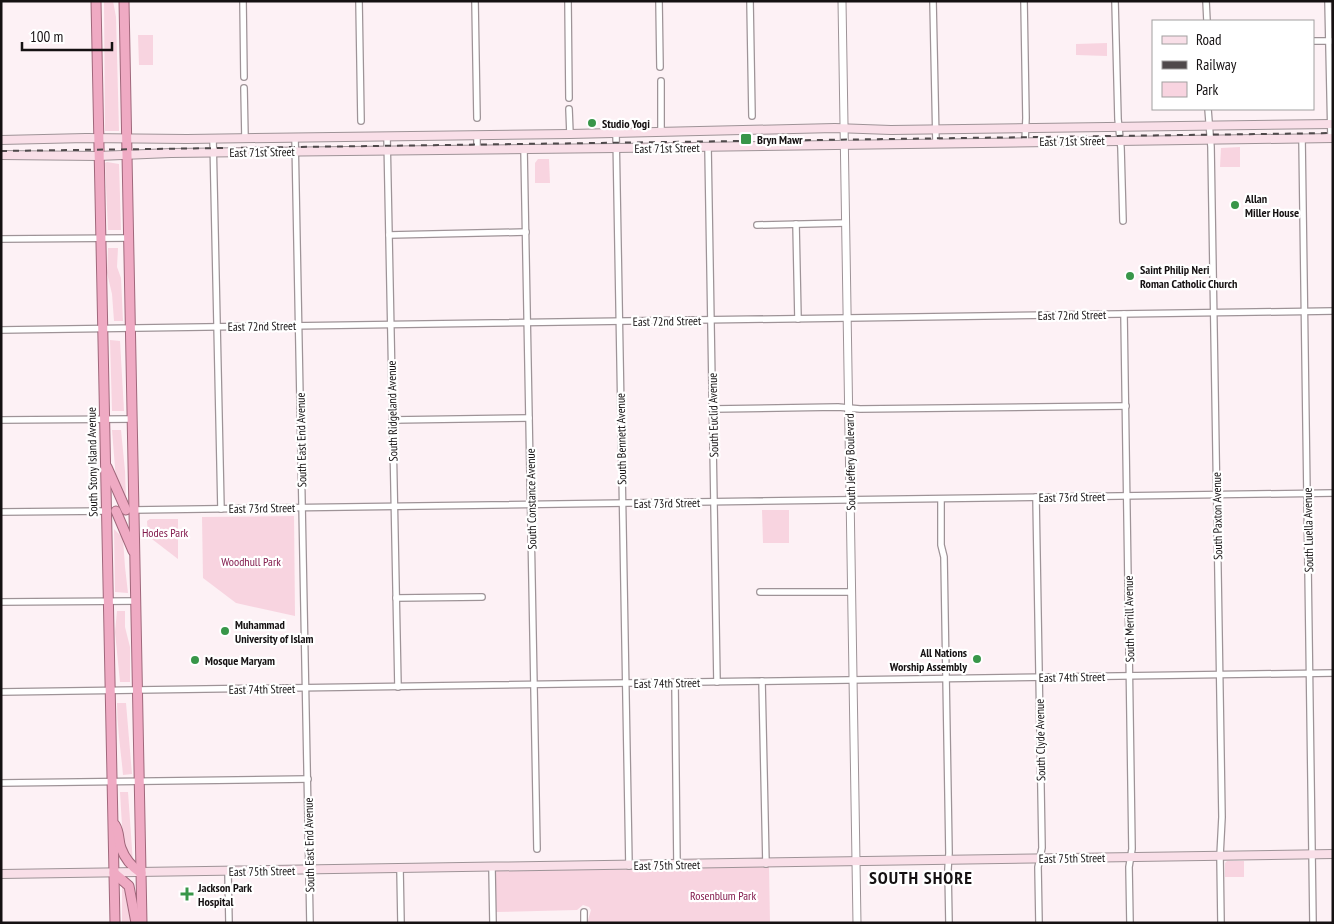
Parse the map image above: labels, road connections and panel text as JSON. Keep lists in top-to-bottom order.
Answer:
{
  "streets": {
    "highway": ["South Stony Island Avenue"],
    "main road": ["East 71st Street", "East 75th Street"],
    "street": [
      "East 72nd Street",
      "South Ridgeland Avenue",
      "South Euclid Avenue",
      "South Bennett Avenue",
      "South East End Avenue",
      "South Jeffery Boulevard",
      "East 73rd Street",
      "South Constance Avenue",
      "South Paxton Avenue",
      "South Luella Avenue",
      "South Merrill Avenue",
      "East 74th Street",
      "South Clyde Avenue"
    ]
  },
  "crossings": [
    ["East 71st Street", "South Ridgeland Avenue"],
    ["East 71st Street", "South Euclid Avenue"],
    ["East 71st Street", "South Bennett Avenue"],
    ["East 71st Street", "South East End Avenue"],
    ["East 71st Street", "South Stony Island Avenue"],
    ["East 71st Street", "South Jeffery Boulevard"],
    ["East 71st Street", "South Constance Avenue"],
    ["East 71st Street", "South Paxton Avenue"],
    ["East 71st Street", "South Luella Avenue"],
    ["East 72nd Street", "South Ridgeland Avenue"],
    ["East 72nd Street", "South Euclid Avenue"],
    ["East 72nd Street", "South Bennett Avenue"],
    ["East 72nd Street", "South East End Avenue"],
    ["East 72nd Street", "South Stony Island Avenue"],
    ["East 72nd Street", "South Jeffery Boulevard"],
    ["East 72nd Street", "South Constance Avenue"],
    ["East 72nd Street", "South Paxton Avenue"],
    ["East 72nd Street", "South Luella Avenue"],
    ["East 72nd Street", "South Merrill Avenue"],
    ["South Ridgeland Avenue", "East 73rd Street"],
    ["South Ridgeland Avenue", "East 74th Street"],
    ["South Euclid Avenue", "East 73rd Street"],
    ["South Euclid Avenue", "East 74th Street"],
    ["South Bennett Avenue", "East 73rd Street"],
    ["South Bennett Avenue", "East 74th Street"],
    ["South Bennett Avenue", "East 75th Street"],
    ["South East End Avenue", "East 73rd Street"],
    ["South East End Avenue", "East 74th Street"],
    ["South East End Avenue", "East 75th Street"],
    ["South Stony Island Avenue", "East 73rd Street"],
    ["South Stony Island Avenue", "East 74th Street"],
    ["South Stony Island Avenue", "East 75th Street"],
    ["South Jeffery Boulevard", "East 73rd Street"],
    ["South Jeffery Boulevard", "East 74th Street"],
    ["South Jeffery Boulevard", "East 75th Street"],
    ["East 73rd Street", "South Constance Avenue"],
    ["East 73rd Street", "South Paxton Avenue"],
    ["East 73rd Street", "South Luella Avenue"],
    ["East 73rd Street", "South Merrill Avenue"],
    ["East 73rd Street", "South Clyde Avenue"],
    ["South Constance Avenue", "East 74th Street"],
    ["South Paxton Avenue", "East 74th Street"],
    ["South Paxton Avenue", "East 75th Street"],
    ["South Luella Avenue", "East 74th Street"],
    ["South Luella Avenue", "East 75th Street"],
    ["South Merrill Avenue", "East 74th Street"],
    ["South Merrill Avenue", "East 75th Street"],
    ["East 74th Street", "South Clyde Avenue"],
    ["South Clyde Avenue", "East 75th Street"]
  ],
  "districts": ["SOUTH SHORE"],
  "parks": ["Hodes Park", "Woodhull Park", "Rosenblum Park"],
  "places": {
    "other": [
      "Studio Yogi",
      "Allan Miller House",
      "Saint Philip Neri Roman Catholic Church",
      "Muhammad University of Islam",
      "All Nations Worship Assembly",
      "Mosque Maryam"
    ],
    "transit": ["Bryn Mawr"],
    "health": ["Jackson Park Hospital"]
  },
  "legend": ["Road", "Railway", "Park"],
  "scale_bar": "100 m"
}
